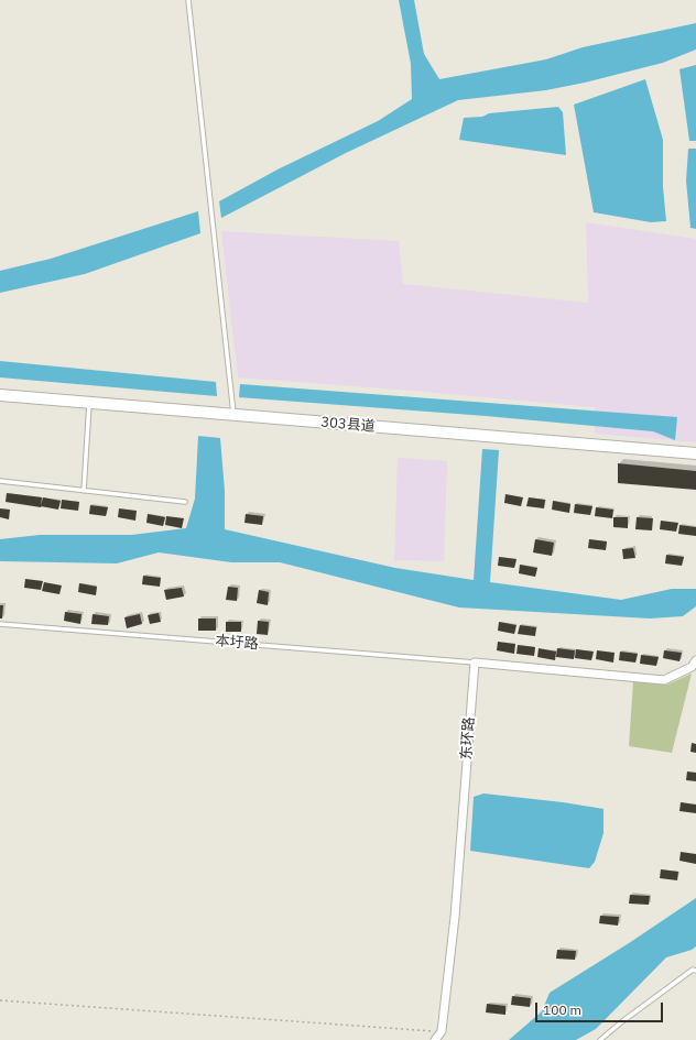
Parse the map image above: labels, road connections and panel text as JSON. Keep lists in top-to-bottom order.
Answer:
{
  "streets": {
    "main road": ["303县道"],
    "street": ["东环路"],
    "lane": ["本圩路"]
  },
  "crossings": [
    ["本圩路", "东环路"]
  ],
  "scale_bar": "100 m"
}
